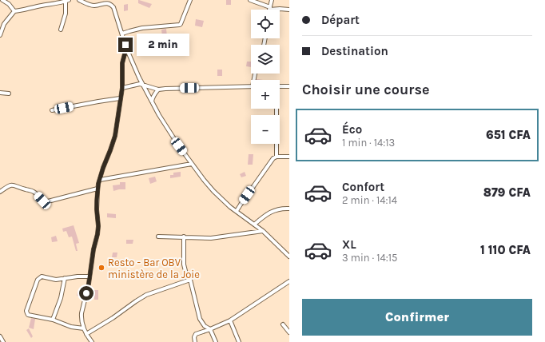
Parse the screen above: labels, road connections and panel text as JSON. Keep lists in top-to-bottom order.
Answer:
{
  "places": ["Resto - Bar OBV ministère de la Joie"],
  "page": {
    "banner": ["Départ", "Destination"],
    "map_buttons": ["+", "−"],
    "bubble": "2 min",
    "heading": "Choisir une course",
    "list": [
      {
        "name": "Éco",
        "note": "1 min · 14:13",
        "value": "651 CFA"
      },
      {
        "name": "Confort",
        "note": "2 min · 14:14",
        "value": "879 CFA"
      },
      {
        "name": "XL",
        "note": "3 min · 14:15",
        "value": "1 110 CFA"
      }
    ],
    "buttons": "Confirmer"
  }
}
